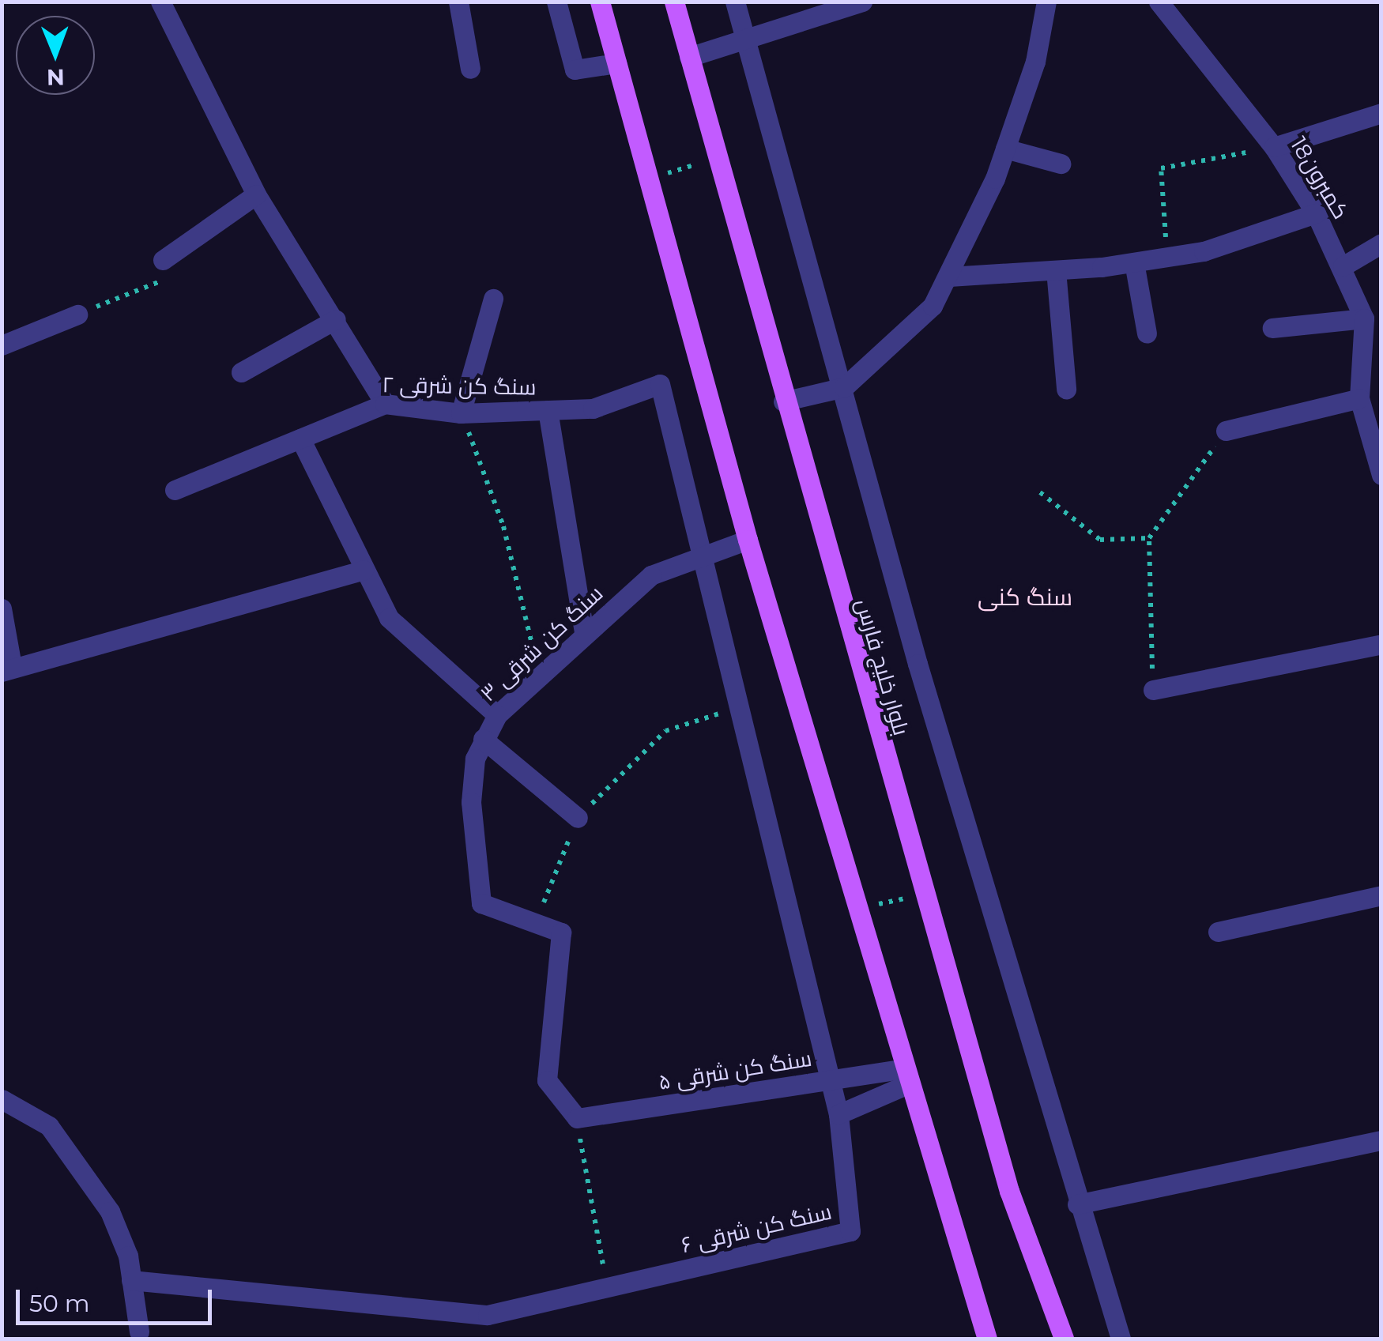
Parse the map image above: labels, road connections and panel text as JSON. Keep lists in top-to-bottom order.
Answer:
{
  "streets": {
    "main road": ["بلوار خلیج فارس"],
    "street": [
      "کمبرون18",
      "سنگ کن شرقی ۲",
      "سنگ کن شرقی ۳",
      "سنگ کن شرقی ۵",
      "سنگ کن شرقی ۶"
    ]
  },
  "crossings": [
    ["سنگ کن شرقی ۲", "سنگ کن شرقی ۳"]
  ],
  "districts": ["سنگ کنی"],
  "scale_bar": "50 m",
  "north": "bottom"
}
